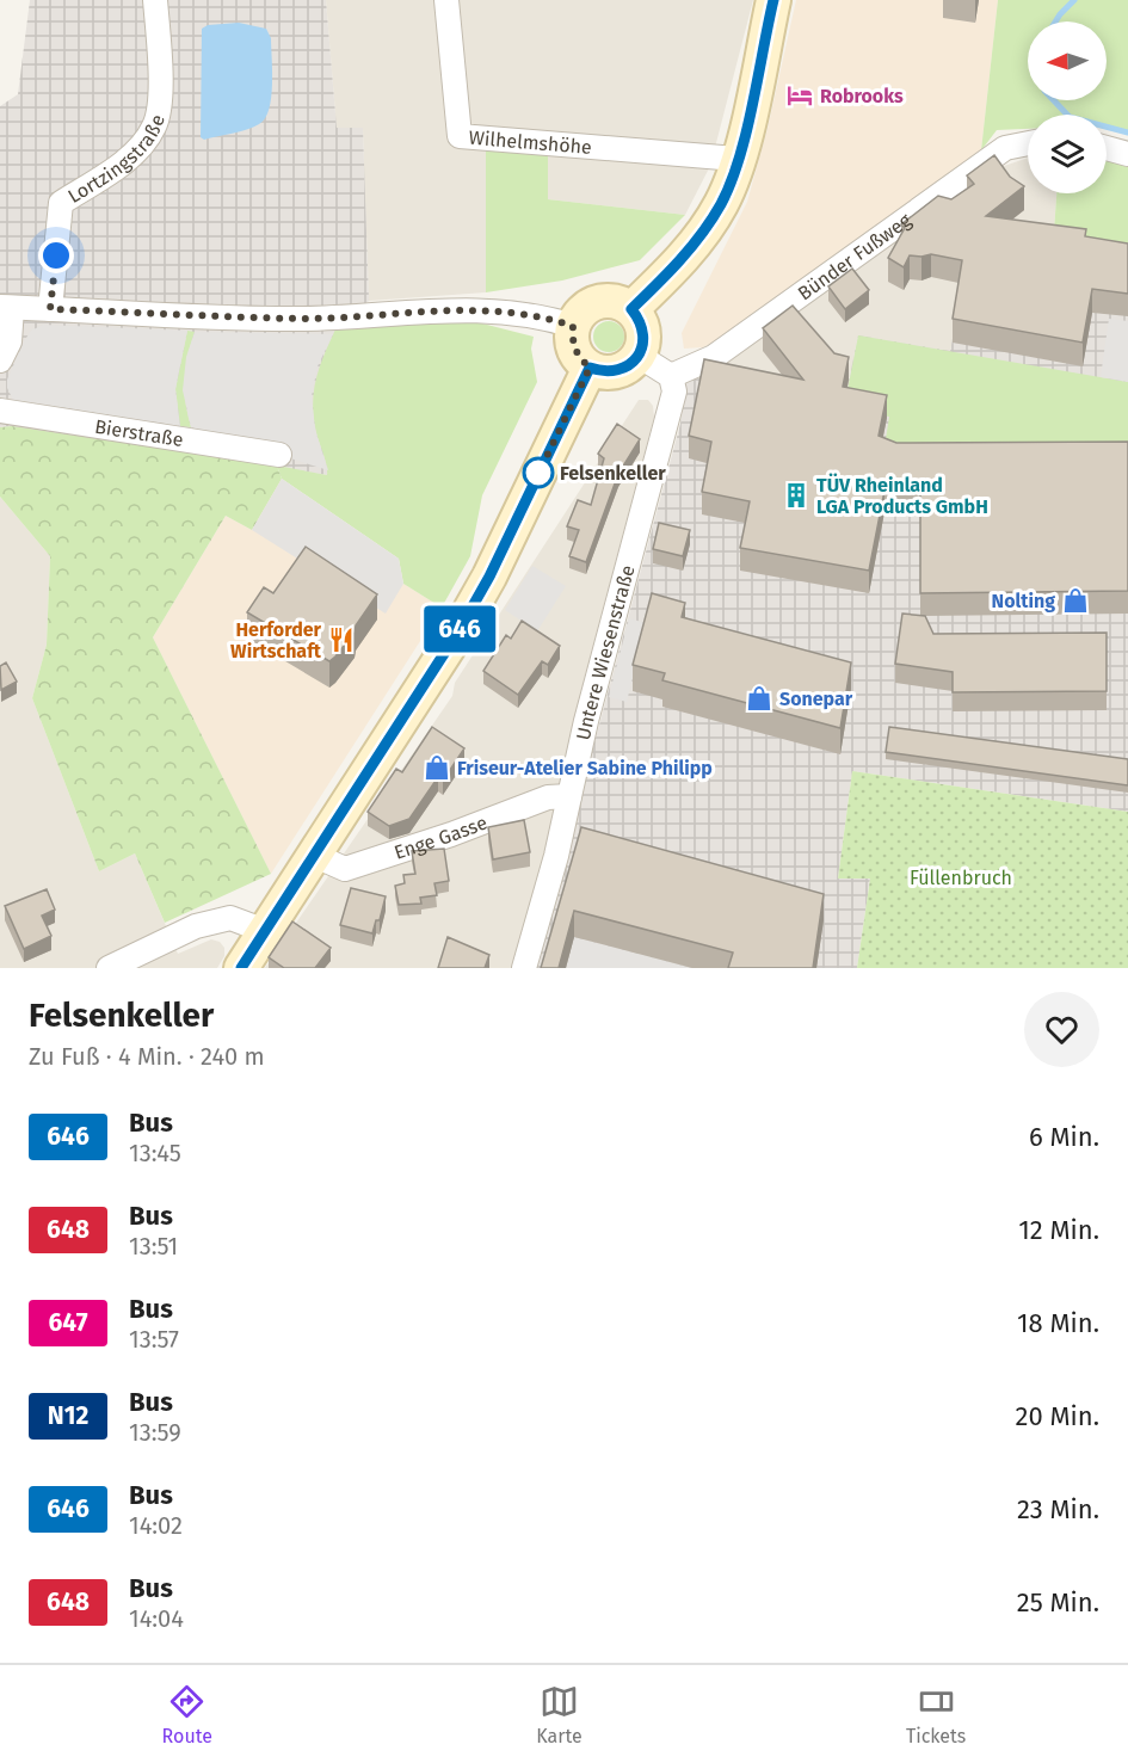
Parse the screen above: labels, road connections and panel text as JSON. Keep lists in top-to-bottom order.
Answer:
{
  "streets": {
    "street": [
      "Wilhelmshöhe",
      "Lortzingstraße",
      "Bünder Fußweg",
      "Bierstraße",
      "Untere Wiesenstraße",
      "Enge Gasse"
    ]
  },
  "crossings": [
    ["Bünder Fußweg", "Untere Wiesenstraße"],
    ["Untere Wiesenstraße", "Enge Gasse"]
  ],
  "parks": ["Füllenbruch"],
  "places": {
    "hotel": ["Robrooks"],
    "other": ["Felsenkeller"],
    "building": ["TÜV Rheinland LGA Products GmbH"],
    "shop": ["Nolting", "Sonepar", "Friseur-Atelier Sabine Philipp"],
    "restaurant": ["Herforder Wirtschaft"]
  },
  "lines": ["bus line 646"],
  "north": "left",
  "page": {
    "on_map": "646",
    "heading": ["Felsenkeller", "Zu Fuß · 4 Min. · 240 m"],
    "list": [
      {
        "mark": "646",
        "name": "Bus",
        "note": "13:45",
        "value": "6 Min."
      },
      {
        "mark": "648",
        "name": "Bus",
        "note": "13:51",
        "value": "12 Min."
      },
      {
        "mark": "647",
        "name": "Bus",
        "note": "13:57",
        "value": "18 Min."
      },
      {
        "mark": "N12",
        "name": "Bus",
        "note": "13:59",
        "value": "20 Min."
      },
      {
        "mark": "646",
        "name": "Bus",
        "note": "14:02",
        "value": "23 Min."
      },
      {
        "mark": "648",
        "name": "Bus",
        "note": "14:04",
        "value": "25 Min."
      }
    ],
    "tabs": ["Route", "Karte", "Tickets"]
  }
}
